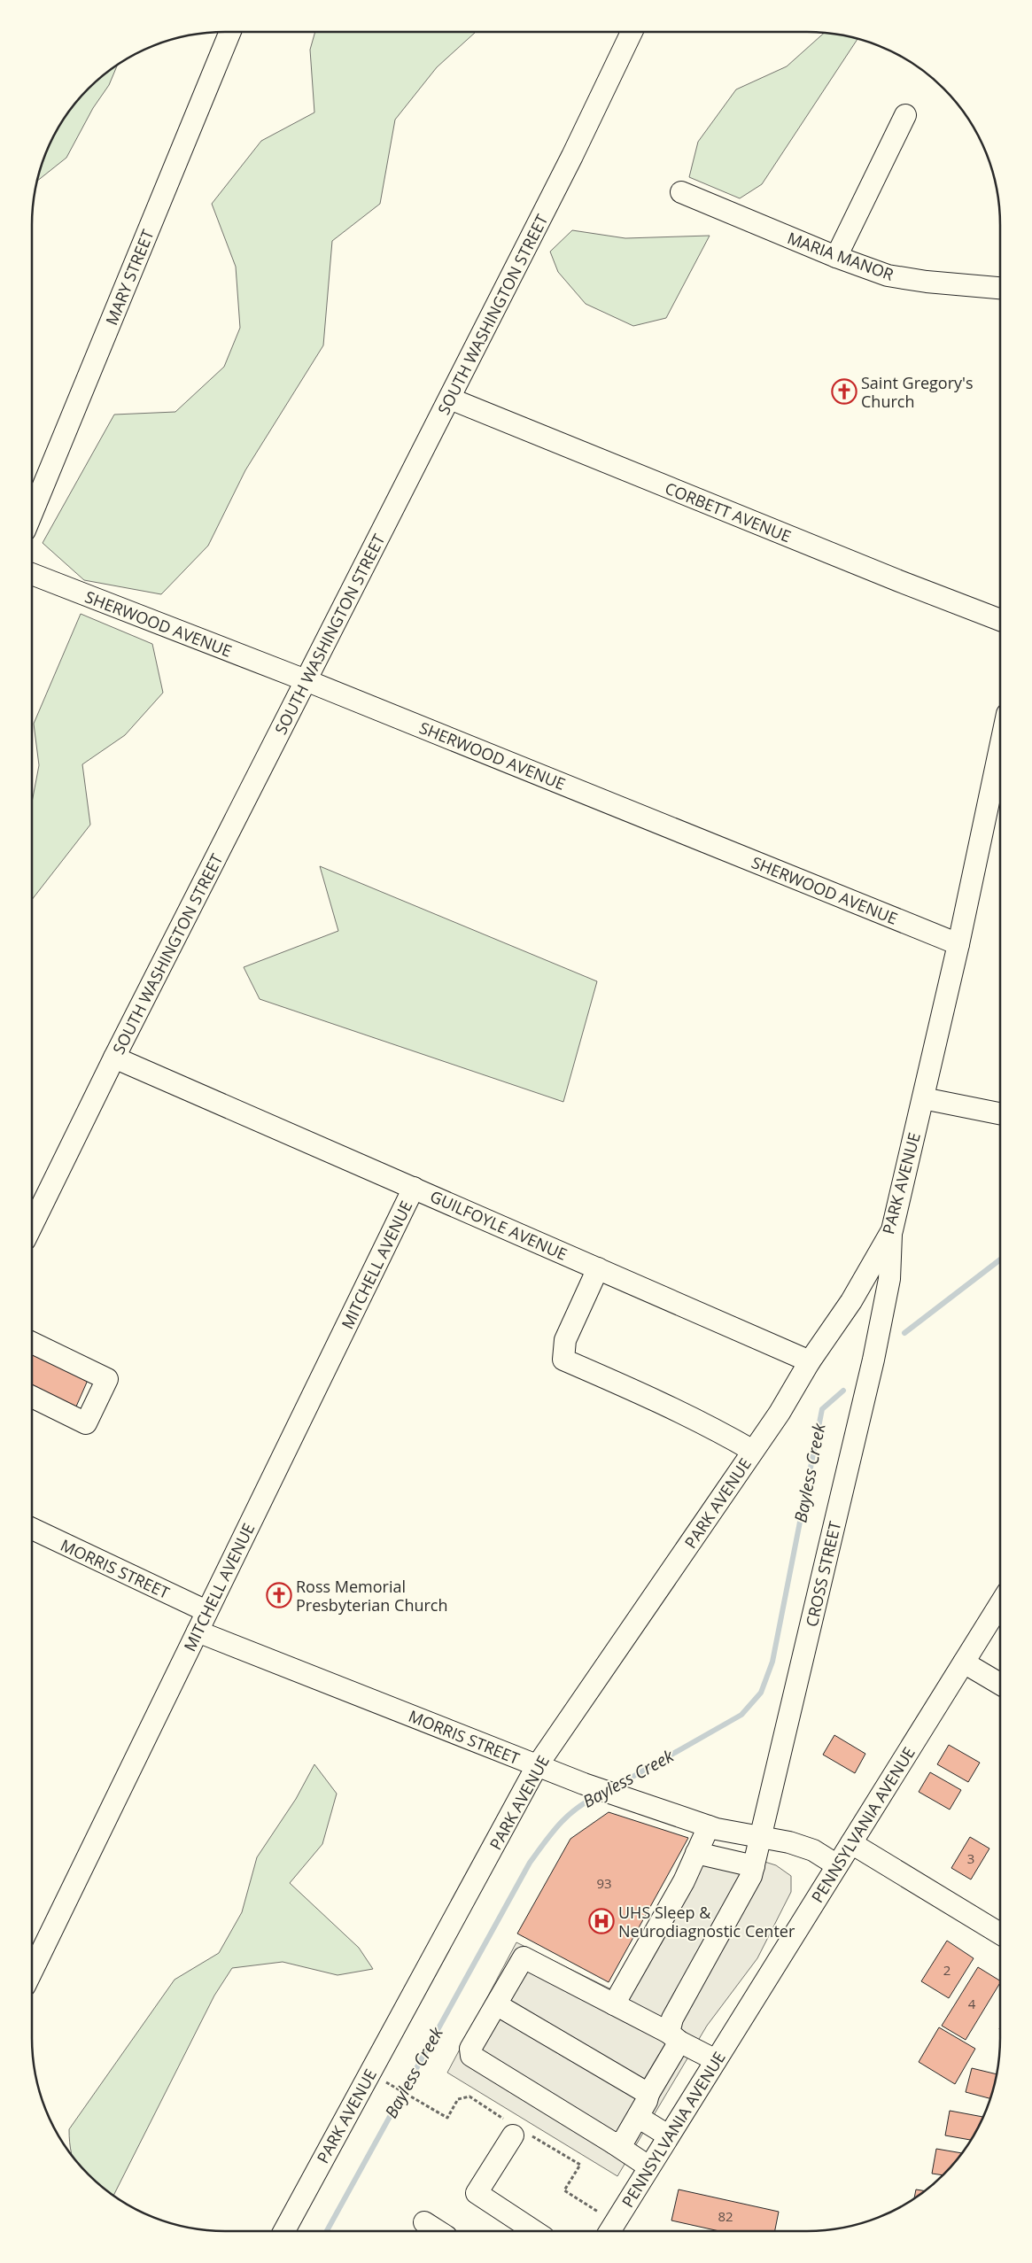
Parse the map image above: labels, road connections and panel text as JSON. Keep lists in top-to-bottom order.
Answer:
{
  "streets": {
    "street": [
      "MARIA MANOR",
      "MARY STREET",
      "SOUTH WASHINGTON STREET",
      "CORBETT AVENUE",
      "SHERWOOD AVENUE",
      "PARK AVENUE",
      "GUILFOYLE AVENUE",
      "MITCHELL AVENUE",
      "MORRIS STREET",
      "CROSS STREET",
      "PENNSYLVANIA AVENUE"
    ]
  },
  "crossings": [
    ["SOUTH WASHINGTON STREET", "CORBETT AVENUE"],
    ["SOUTH WASHINGTON STREET", "SHERWOOD AVENUE"],
    ["SOUTH WASHINGTON STREET", "GUILFOYLE AVENUE"],
    ["SHERWOOD AVENUE", "PARK AVENUE"],
    ["PARK AVENUE", "GUILFOYLE AVENUE"],
    ["PARK AVENUE", "MORRIS STREET"],
    ["PARK AVENUE", "CROSS STREET"],
    ["GUILFOYLE AVENUE", "MITCHELL AVENUE"],
    ["MITCHELL AVENUE", "MORRIS STREET"],
    ["MORRIS STREET", "CROSS STREET"]
  ],
  "water": ["Bayless Creek"],
  "places": {
    "church": ["Saint Gregory's Church", "Ross Memorial Presbyterian Church"],
    "hospital": ["UHS Sleep & Neurodiagnostic Center"]
  },
  "house_numbers": [
    "3",
    "93",
    "2",
    "4",
    "82"
  ]
}
